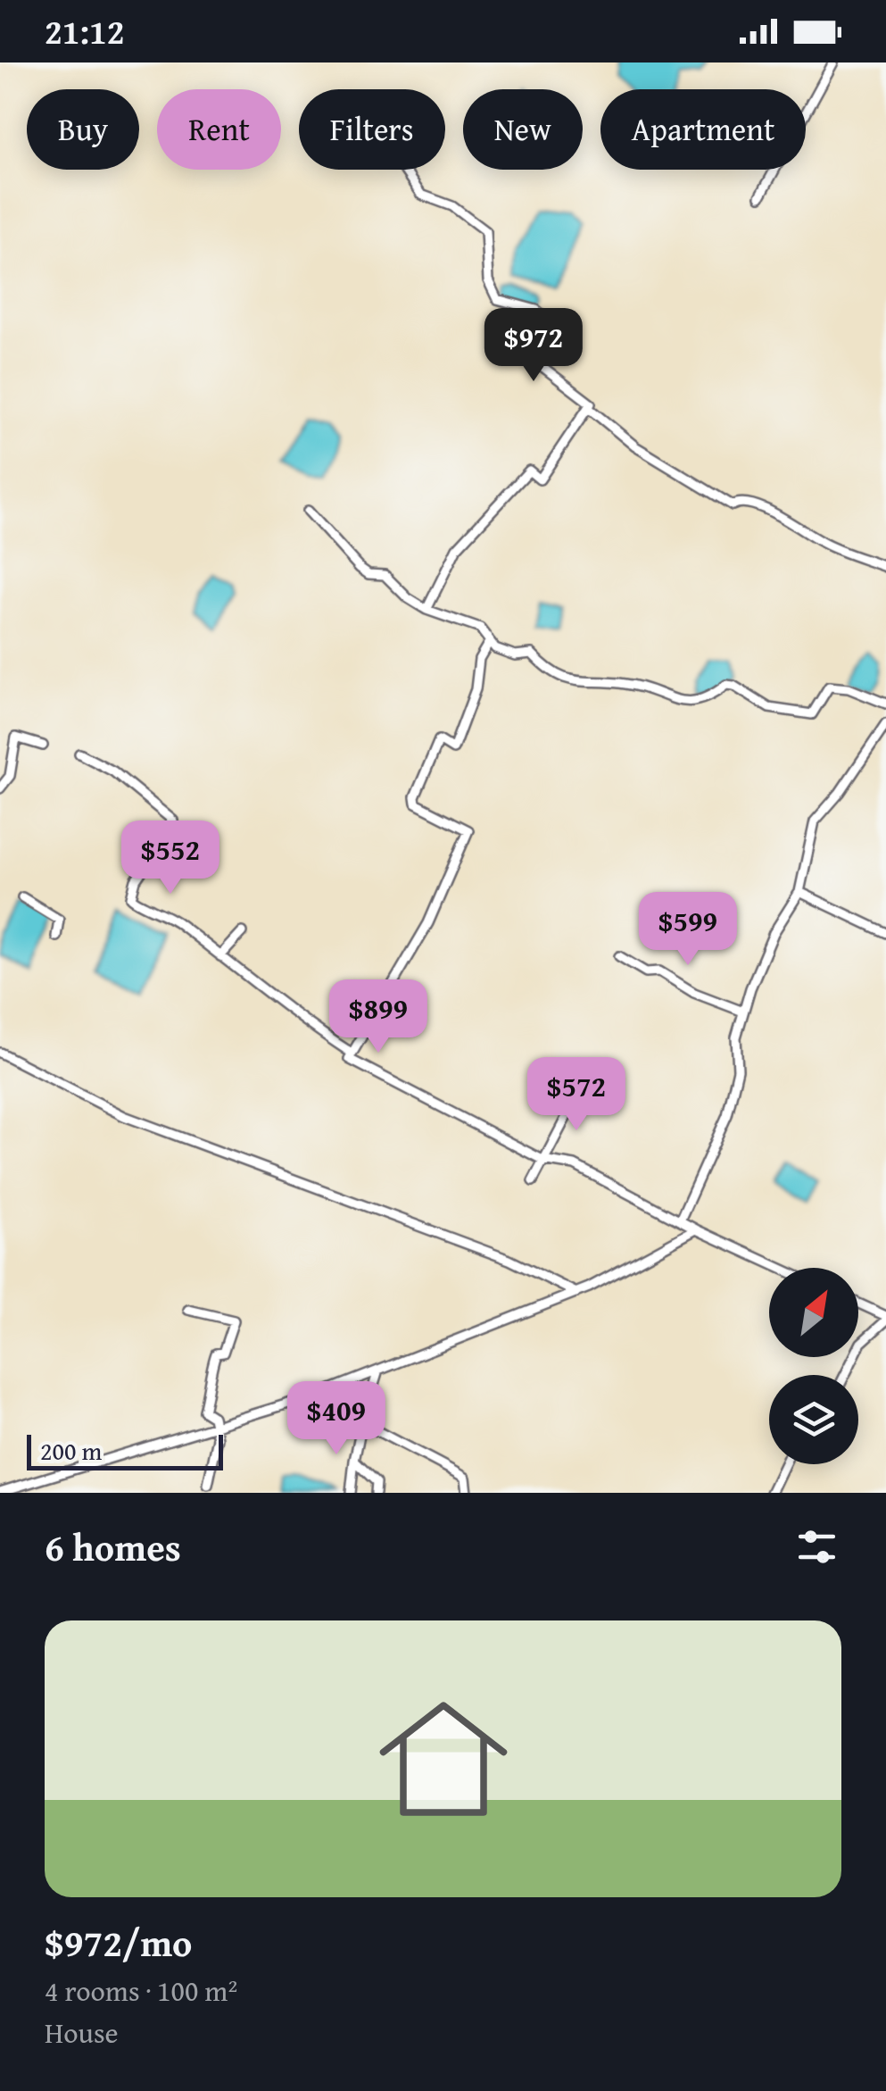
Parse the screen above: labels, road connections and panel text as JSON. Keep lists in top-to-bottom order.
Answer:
{
  "scale_bar": "200 m",
  "north": "top right",
  "page": {
    "status": "21:12",
    "chip": [
      "Buy",
      "Rent",
      "Filters",
      "New",
      "Apartment"
    ],
    "price": [
      "$972",
      "$552",
      "$599",
      "$899",
      "$572",
      "$409"
    ],
    "scale": "200 m",
    "heading": "6 homes",
    "list": [
      {
        "name": "$972/mo",
        "note": "4 rooms · 100 m² · House"
      }
    ]
  }
}
